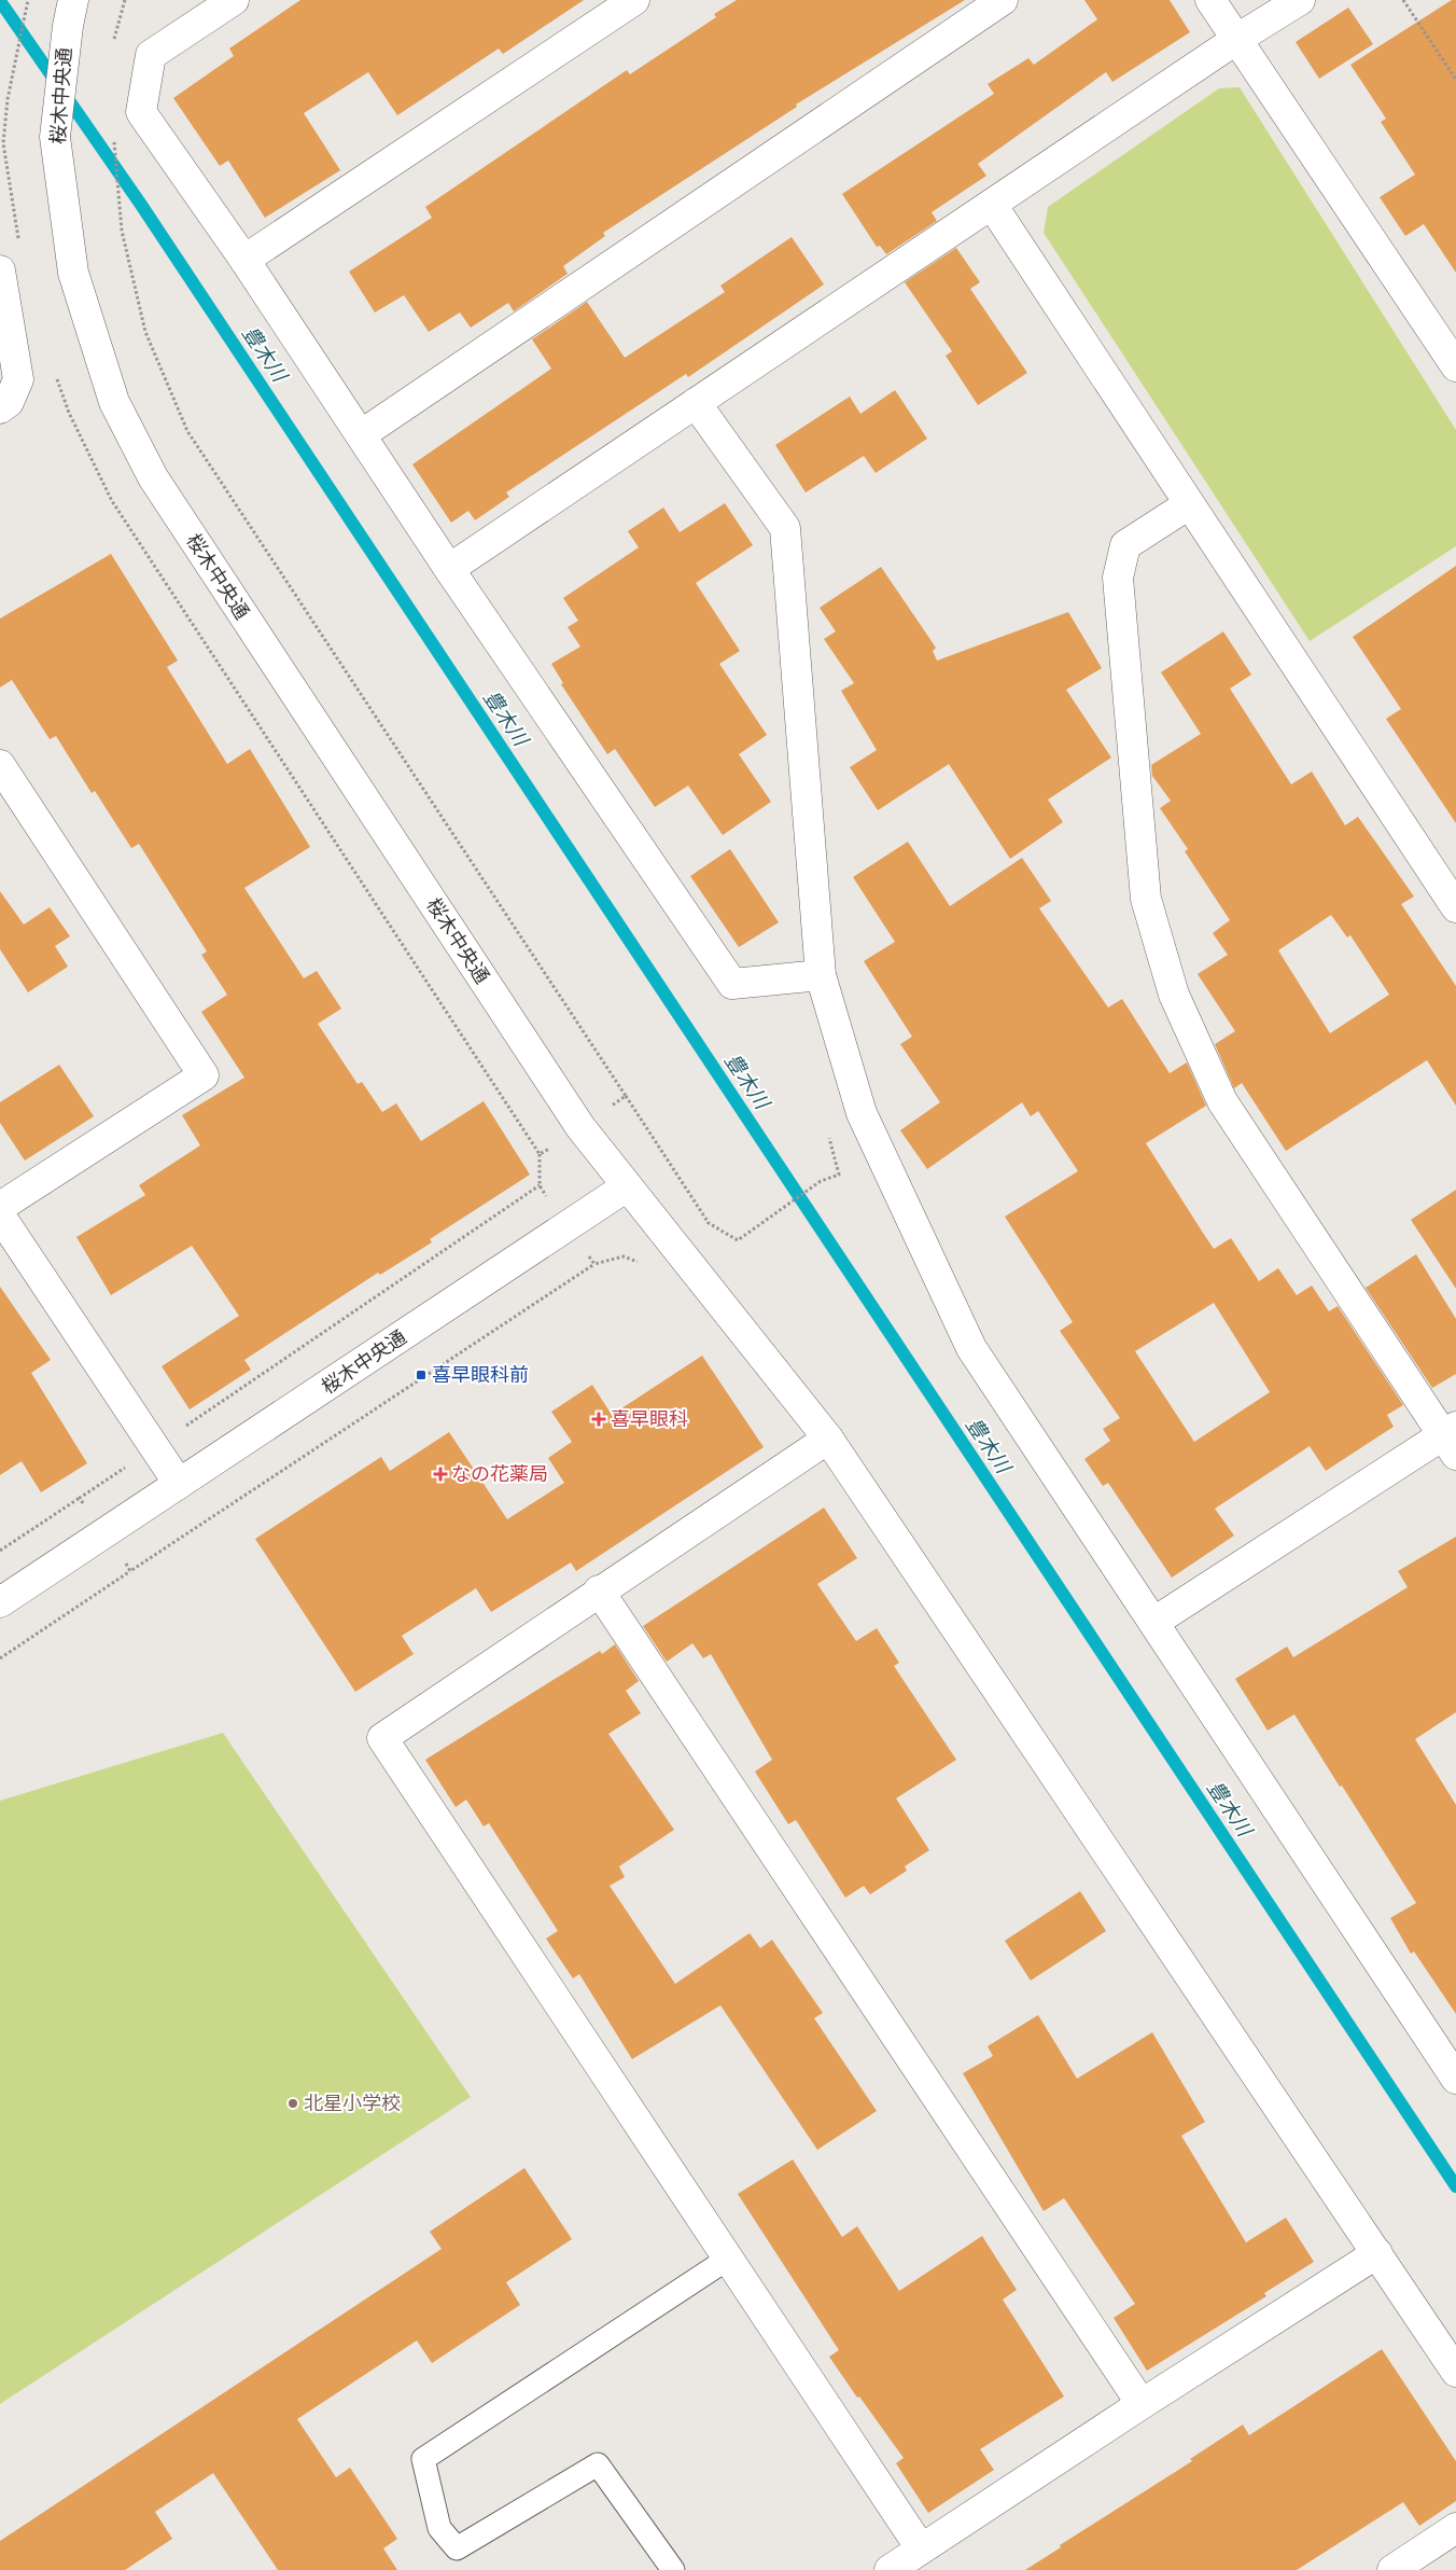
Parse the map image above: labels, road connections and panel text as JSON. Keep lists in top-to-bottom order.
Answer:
{
  "streets": {
    "street": ["桜木中央通"]
  },
  "water": ["豊木川"],
  "places": {
    "transit": ["喜早眼科前"],
    "health": ["喜早眼科", "なの花薬局"],
    "other": ["北星小学校"]
  }
}
